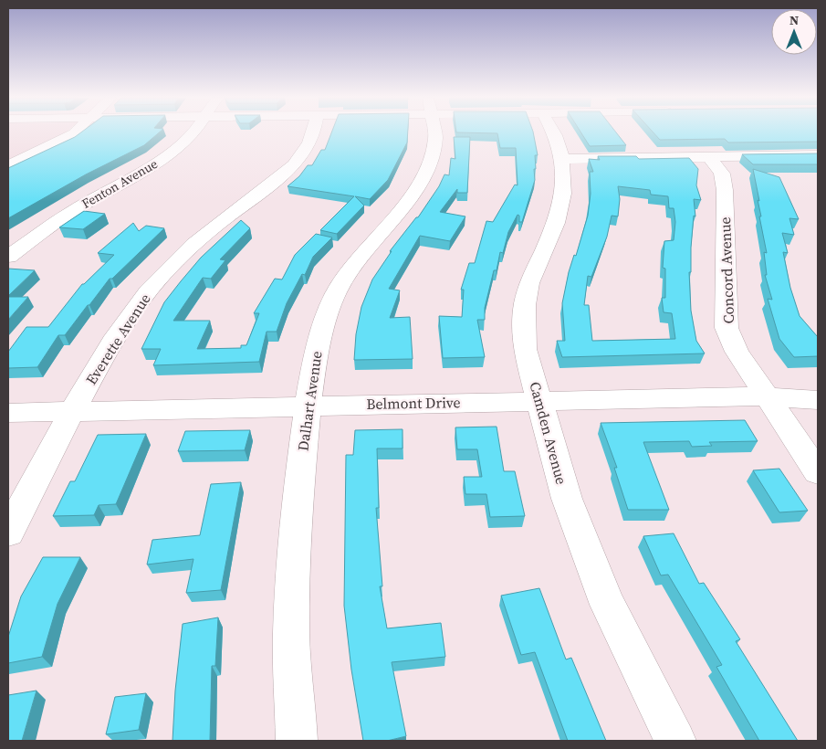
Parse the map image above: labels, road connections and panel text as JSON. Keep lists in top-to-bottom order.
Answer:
{
  "streets": {
    "street": [
      "Fenton Avenue",
      "Concord Avenue",
      "Everette Avenue",
      "Dalhart Avenue",
      "Belmont Drive",
      "Camden Avenue"
    ]
  },
  "crossings": [
    ["Concord Avenue", "Belmont Drive"],
    ["Everette Avenue", "Belmont Drive"],
    ["Dalhart Avenue", "Belmont Drive"],
    ["Belmont Drive", "Camden Avenue"]
  ],
  "north": "top"
}
